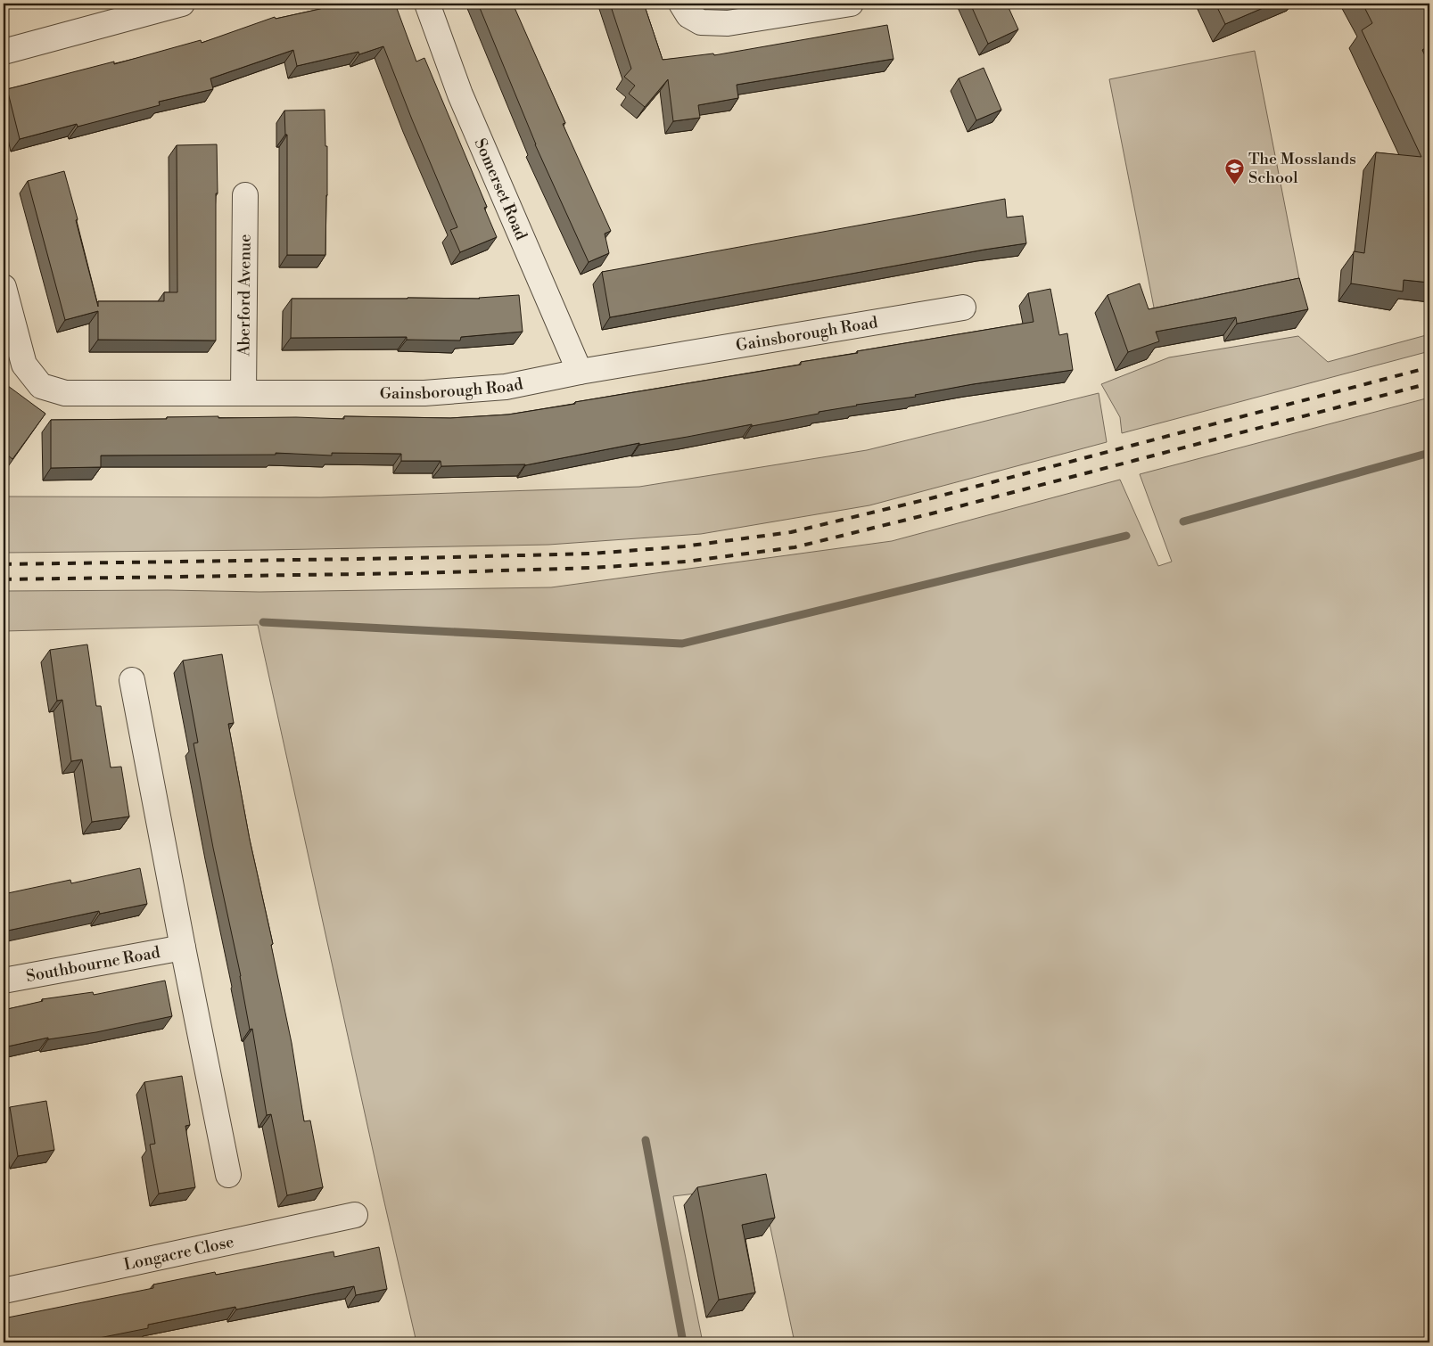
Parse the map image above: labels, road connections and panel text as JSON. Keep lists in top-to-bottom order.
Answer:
{
  "streets": {
    "street": [
      "Somerset Road",
      "Aberford Avenue",
      "Gainsborough Road",
      "Southbourne Road",
      "Longacre Close"
    ]
  },
  "crossings": [
    ["Somerset Road", "Gainsborough Road"],
    ["Aberford Avenue", "Gainsborough Road"]
  ],
  "places": {
    "school or university": ["The Mosslands School"]
  }
}
